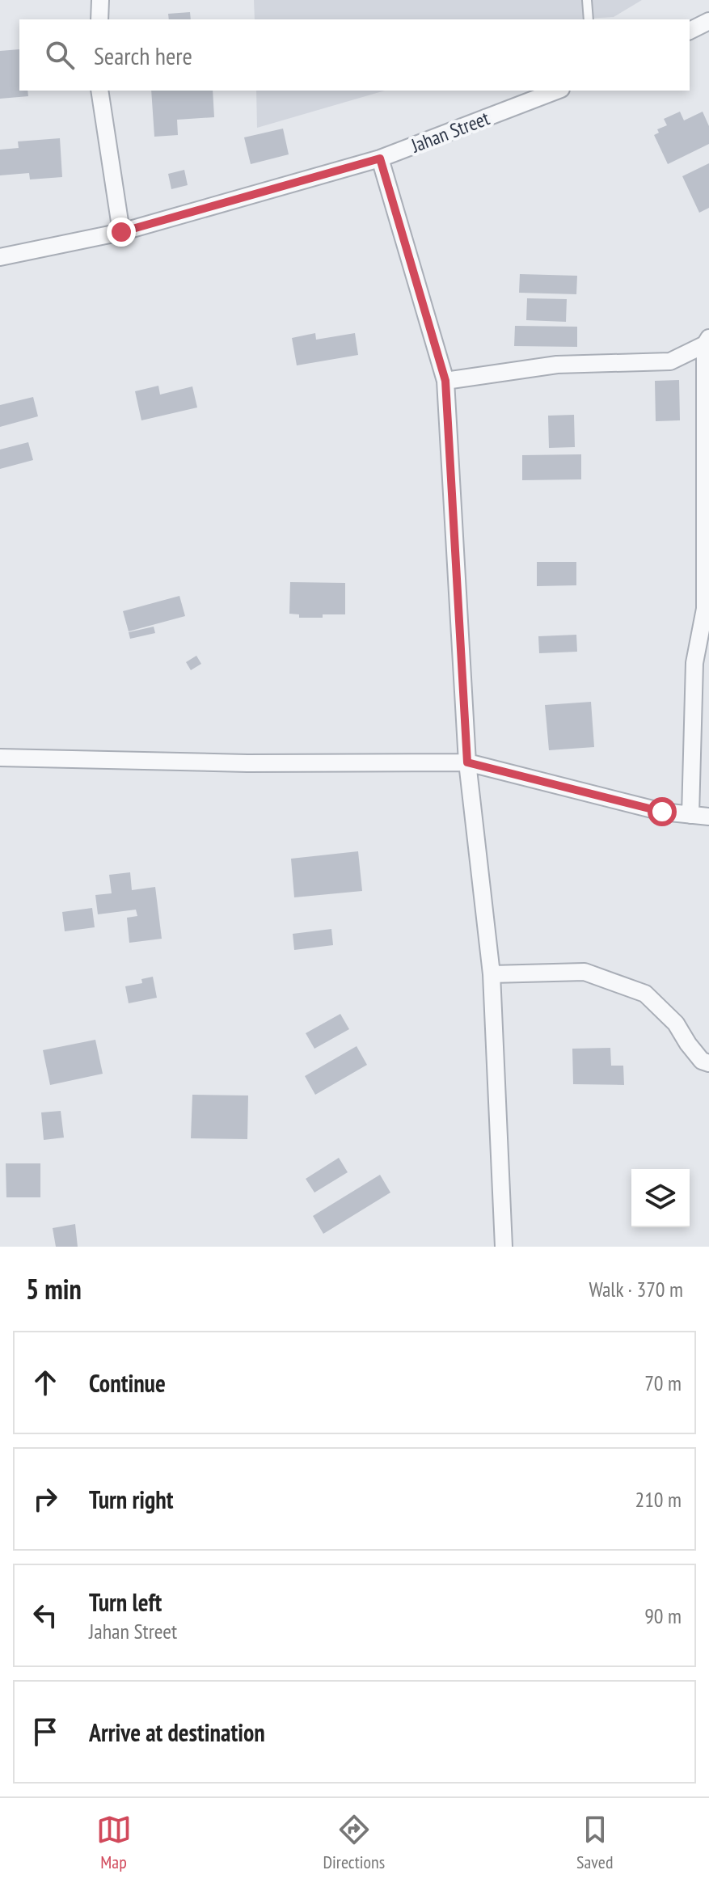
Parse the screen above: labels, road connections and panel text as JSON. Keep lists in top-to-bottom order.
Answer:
{
  "streets": {
    "street": ["Jahan Street"]
  },
  "page": {
    "search": "Search here",
    "heading": ["5 min", "Walk · 370 m"],
    "list": [
      ["Continue", "70 m"],
      ["Turn right", "210 m"],
      ["Turn left", "Jahan Street", "90 m"],
      "Arrive at destination"
    ],
    "nav": ["Map", "Directions", "Saved"]
  }
}
